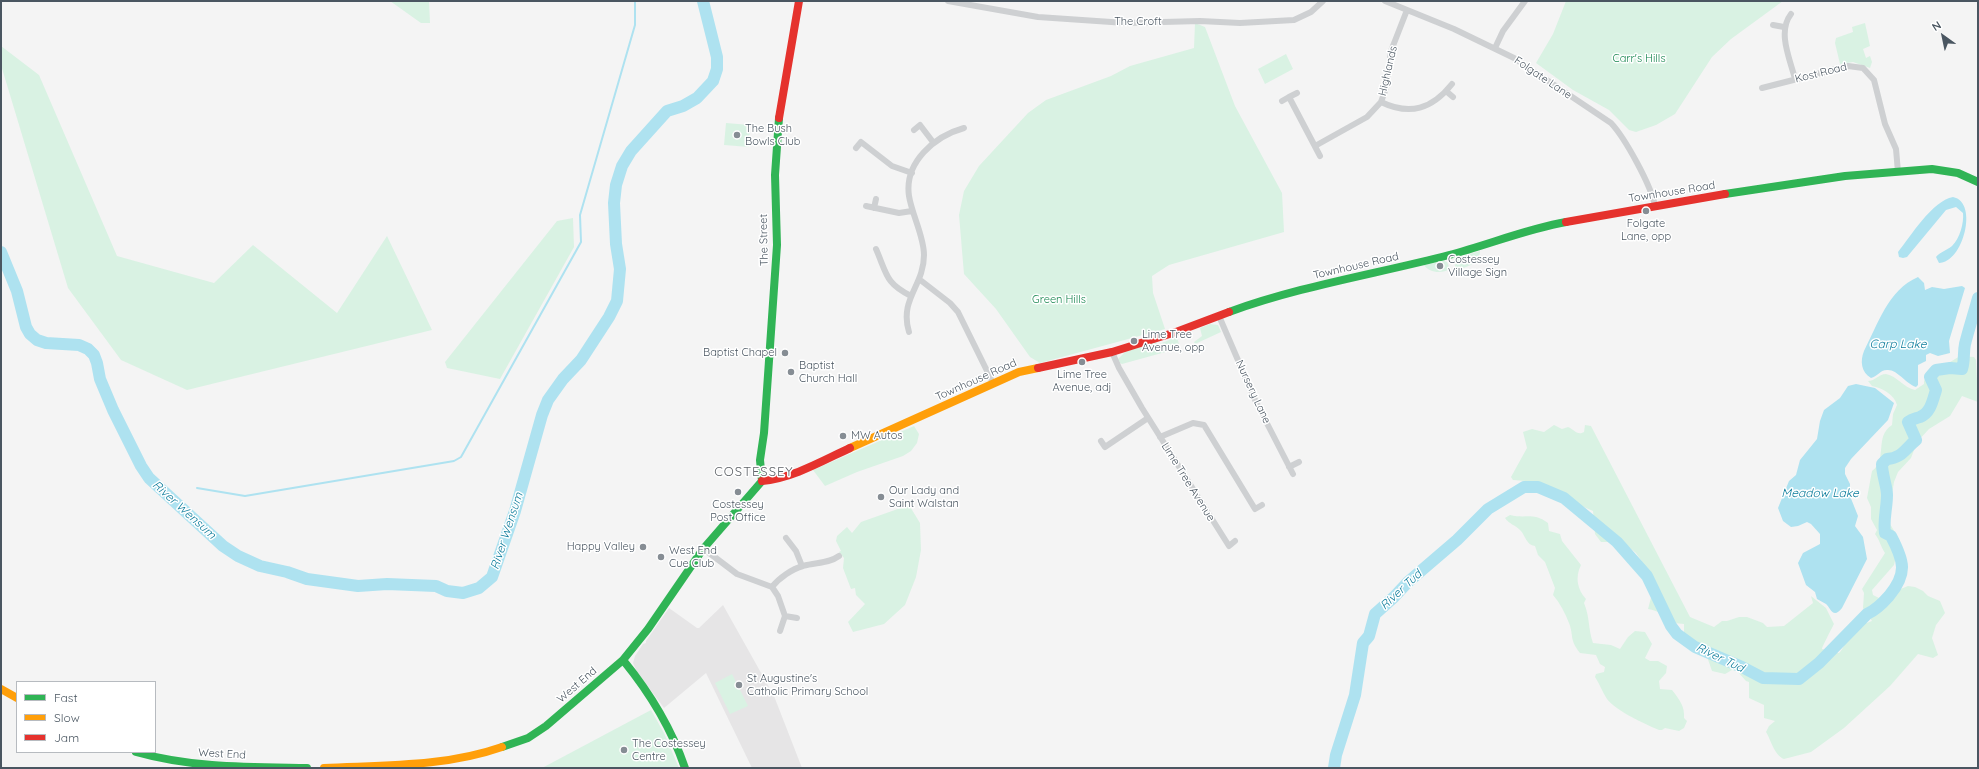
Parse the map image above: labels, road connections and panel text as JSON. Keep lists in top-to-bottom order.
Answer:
{
  "streets": {
    "street": [
      "The Croft",
      "Highlands",
      "Kost Road",
      "Folgate Lane",
      "Townhouse Road",
      "The Street",
      "Nursery Lane",
      "Lime Tree Avenue",
      "West End"
    ]
  },
  "crossings": [
    ["Highlands", "Folgate Lane"],
    ["Kost Road", "Townhouse Road"],
    ["Folgate Lane", "Townhouse Road"],
    ["Townhouse Road", "The Street"],
    ["Townhouse Road", "Nursery Lane"],
    ["Townhouse Road", "Lime Tree Avenue"],
    ["Townhouse Road", "West End"],
    ["The Street", "West End"]
  ],
  "districts": ["COSTESSEY"],
  "water": [
    "Carp Lake",
    "Meadow Lake",
    "River Wensum",
    "River Tud"
  ],
  "parks": ["Carr's Hills", "Green Hills"],
  "places": [
    "The Bush Bowls Club",
    "Folgate Lane, opp",
    "Costessey Village Sign",
    "Lime Tree Avenue, opp",
    "Baptist Chapel",
    "Lime Tree Avenue, adj",
    "Baptist Church Hall",
    "MW Autos",
    "Costessey Post Office",
    "Our Lady and Saint Walstan",
    "Happy Valley",
    "West End Cue Club",
    "St Augustine's Catholic Primary School",
    "The Costessey Centre"
  ],
  "legend": ["Fast", "Slow", "Jam"],
  "north": "top left"
}
